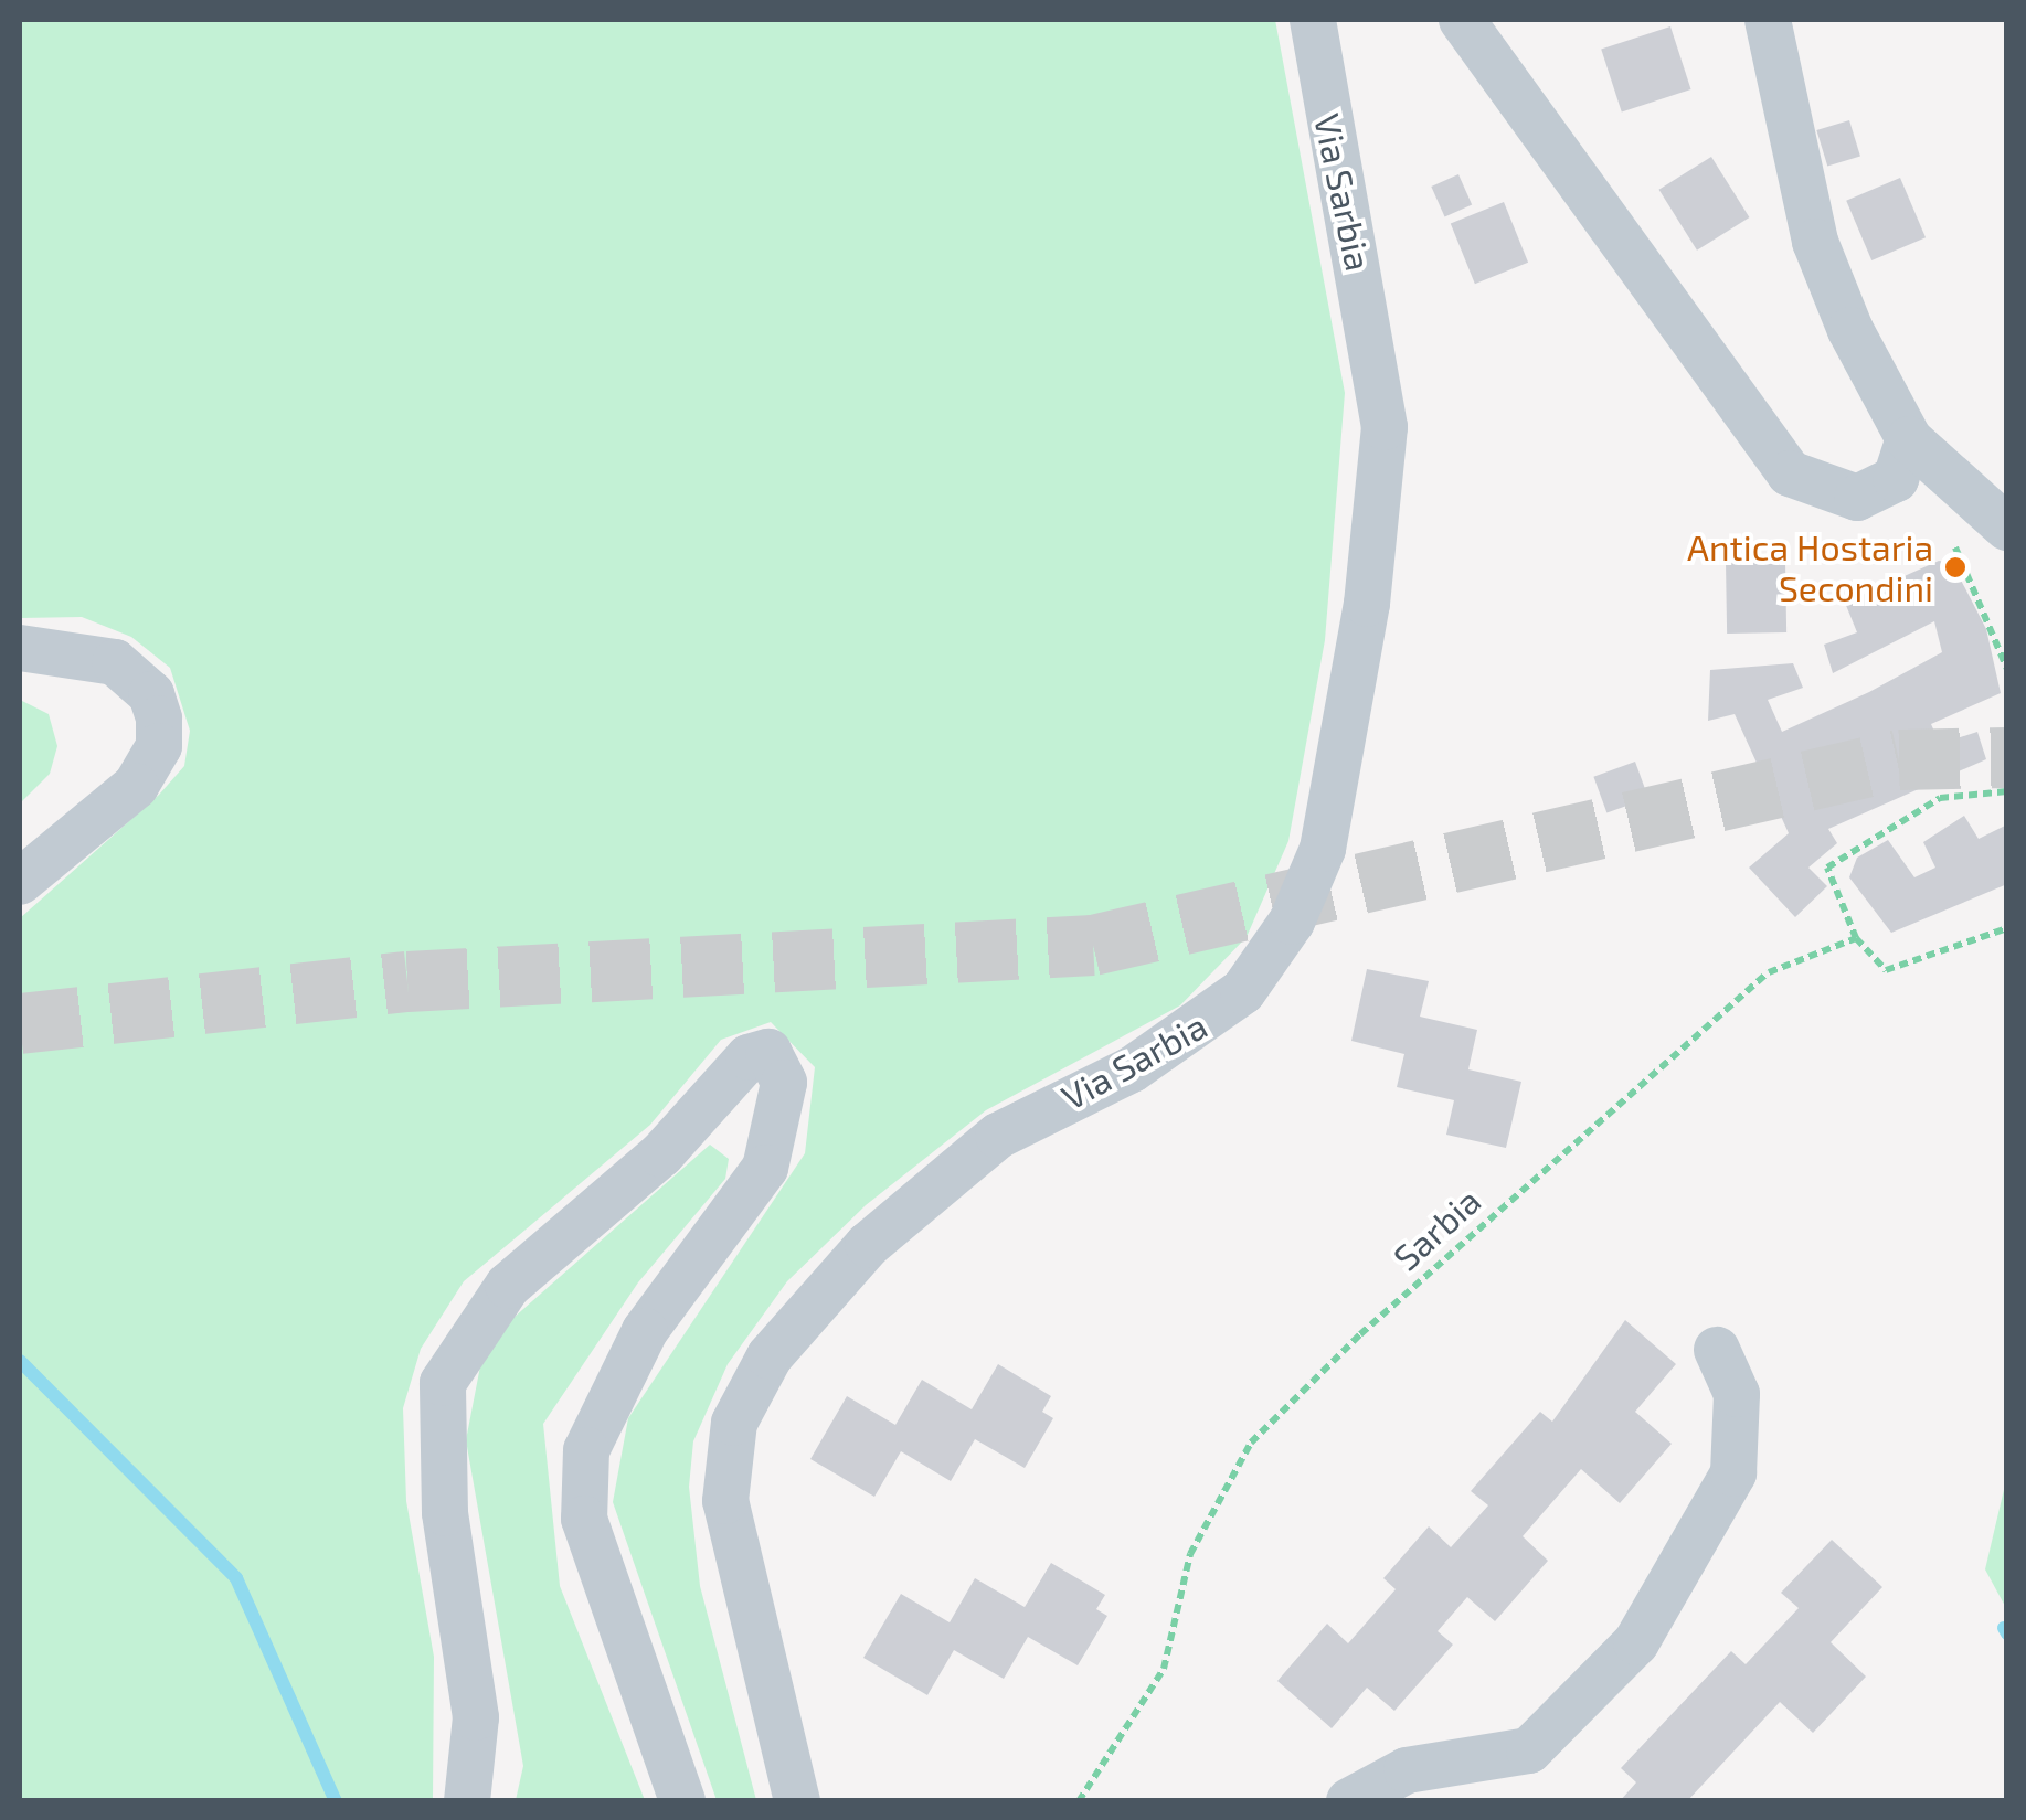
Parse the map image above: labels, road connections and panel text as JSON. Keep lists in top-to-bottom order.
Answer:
{
  "streets": {
    "street": ["Via Sarbia"],
    "path": ["Sarbia"]
  },
  "places": ["Antica Hostaria Secondini"]
}
